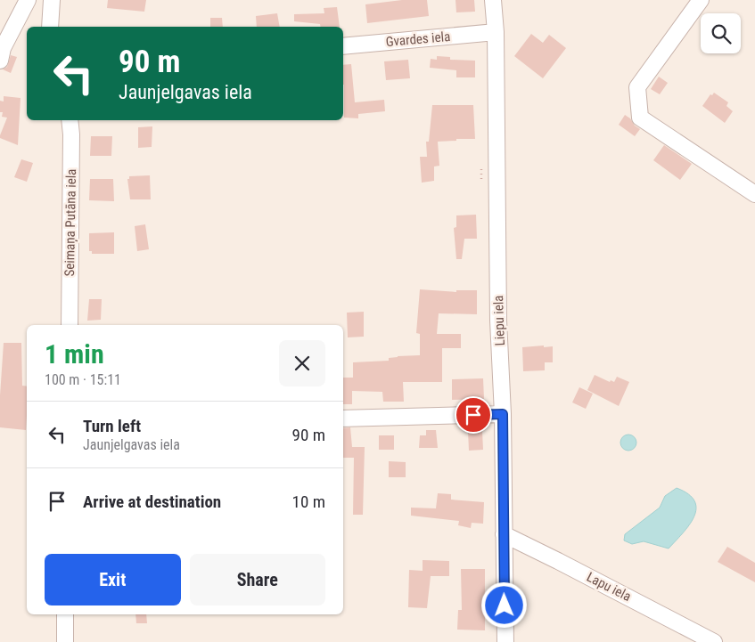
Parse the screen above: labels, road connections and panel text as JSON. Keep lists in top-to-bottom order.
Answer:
{
  "streets": {
    "street": [
      "Gvardes iela",
      "Seimaņa Putāna iela",
      "Liepu iela",
      "Lapu iela"
    ]
  },
  "crossings": [
    ["Gvardes iela", "Liepu iela"],
    ["Liepu iela", "Lapu iela"]
  ],
  "page": {
    "turn": ["90 m", "Jaunjelgavas iela"],
    "heading": ["1 min", "100 m · 15:11"],
    "list": [
      {
        "name": "Turn left",
        "note": "Jaunjelgavas iela",
        "value": "90 m"
      },
      {
        "name": "Arrive at destination",
        "value": "10 m"
      }
    ],
    "buttons": ["Exit", "Share"]
  }
}
